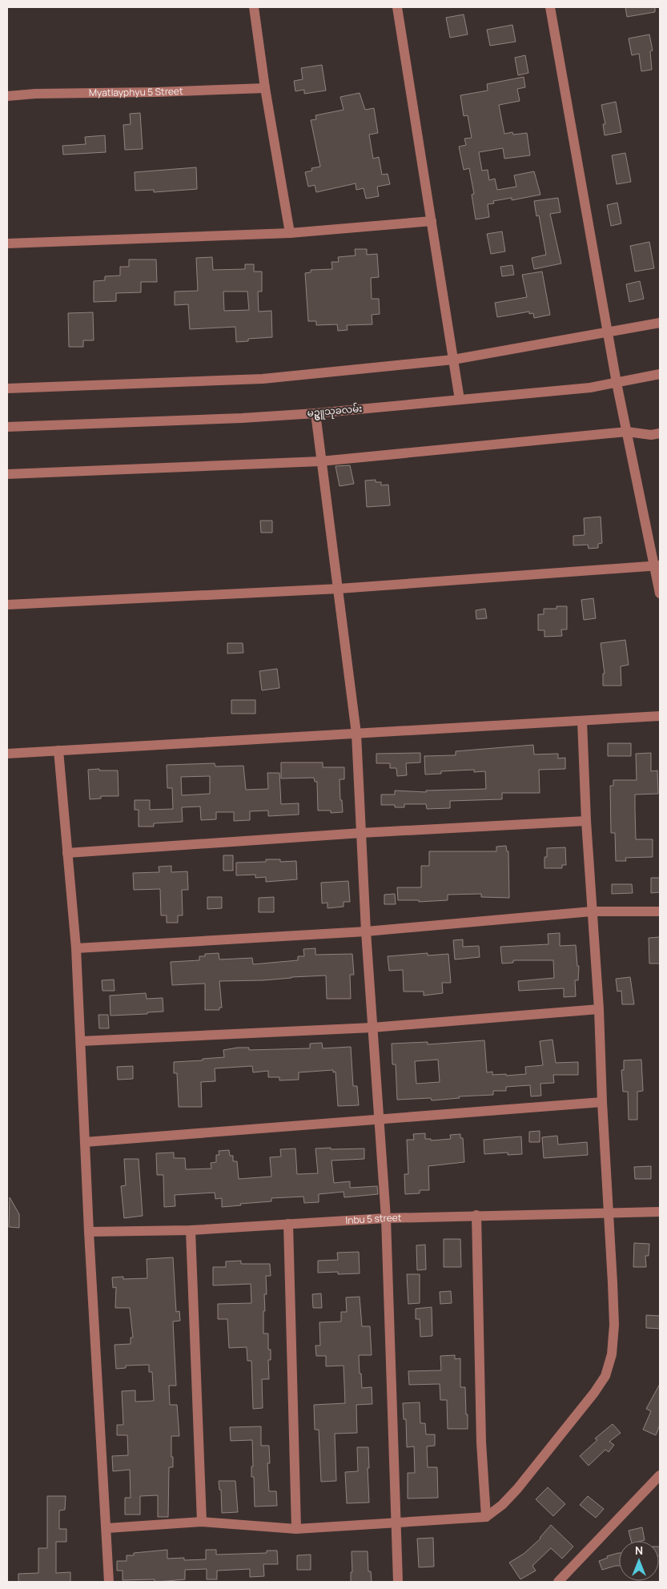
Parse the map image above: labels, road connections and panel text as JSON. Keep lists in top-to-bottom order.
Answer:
{
  "streets": {
    "street": ["Myatlayphyu 5 Street", "မဥ္ဇူသုခလမ်း", "Inbu 5 street"]
  },
  "north": "top"
}
